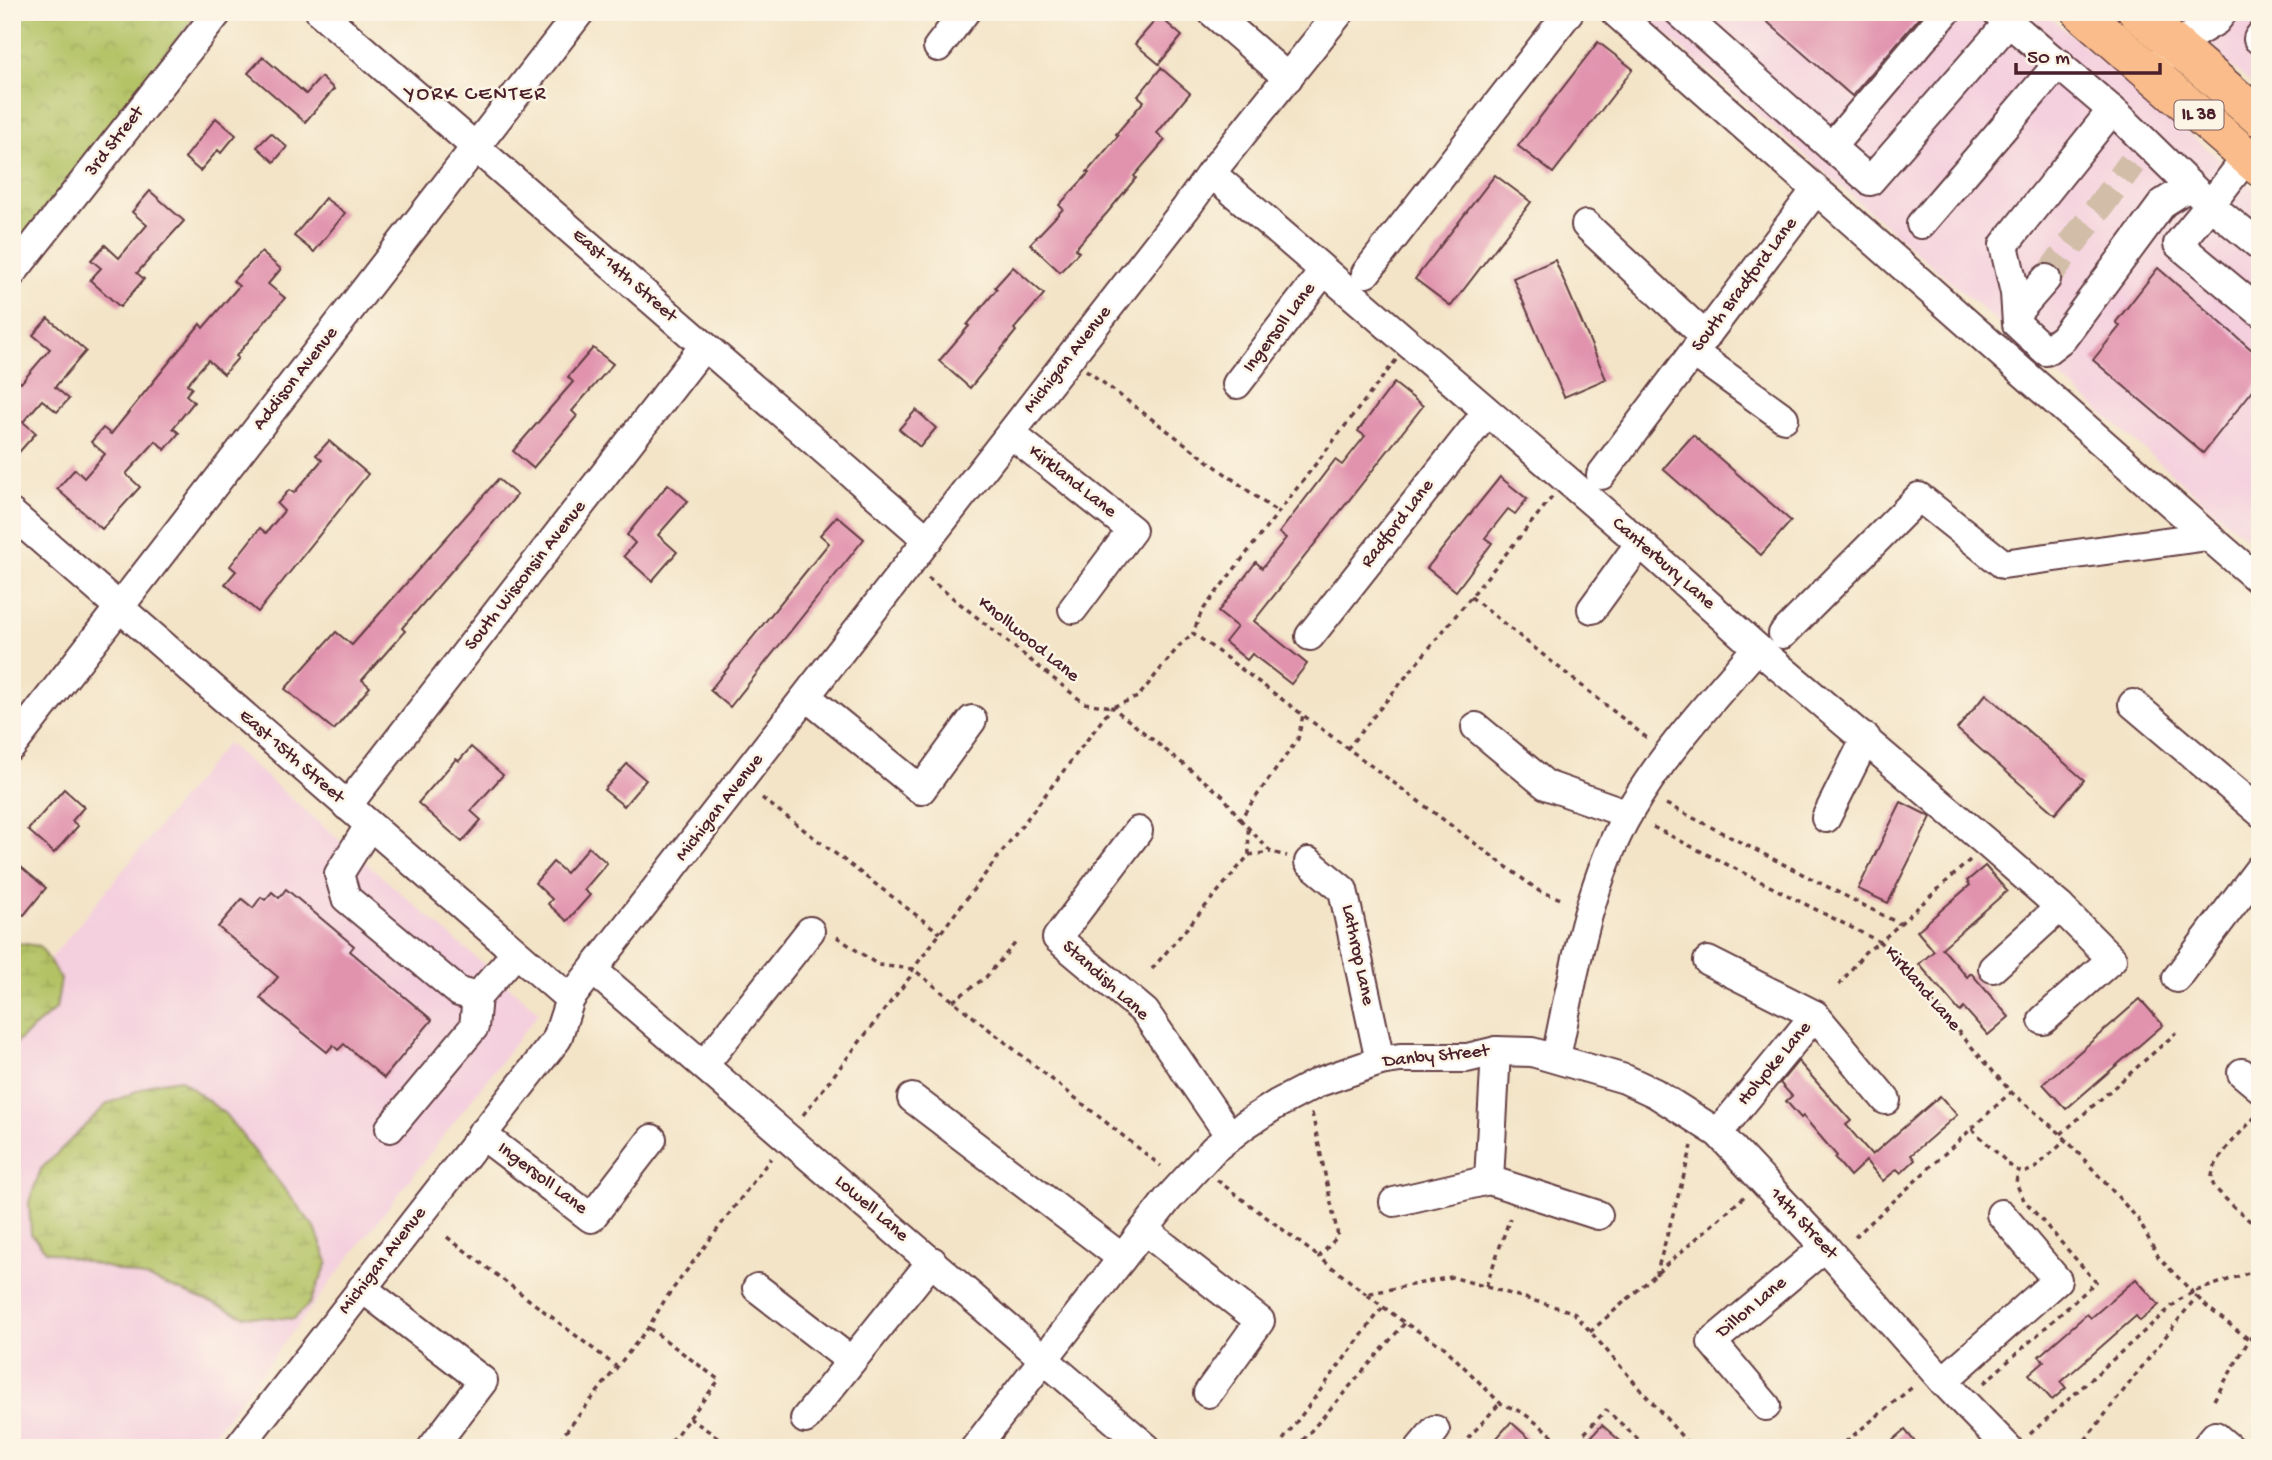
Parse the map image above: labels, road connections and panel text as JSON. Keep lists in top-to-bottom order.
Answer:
{
  "streets": {
    "main road": ["IL 38"],
    "street": [
      "3rd Street",
      "East 14th Street",
      "South Bradford Lane",
      "Ingersoll Lane",
      "Michigan Avenue",
      "Addison Avenue",
      "Kirkland Lane",
      "Radford Lane",
      "Canterbury Lane",
      "South Wisconsin Avenue",
      "East 15th Street",
      "Lathrop Lane",
      "Standish Lane",
      "Danby Street",
      "Holyoke Lane",
      "Lowell Lane",
      "14th Street",
      "Dillon Lane"
    ],
    "path": ["Knollwood Lane"]
  },
  "crossings": [
    ["East 14th Street", "Michigan Avenue"],
    ["East 14th Street", "Addison Avenue"],
    ["East 14th Street", "South Wisconsin Avenue"],
    ["Ingersoll Lane", "Michigan Avenue"],
    ["Ingersoll Lane", "Canterbury Lane"],
    ["Michigan Avenue", "Kirkland Lane"],
    ["Michigan Avenue", "Canterbury Lane"],
    ["Michigan Avenue", "Knollwood Lane"],
    ["Michigan Avenue", "East 15th Street"],
    ["Michigan Avenue", "Lowell Lane"],
    ["Addison Avenue", "East 15th Street"],
    ["Kirkland Lane", "Canterbury Lane"],
    ["Radford Lane", "Canterbury Lane"],
    ["South Wisconsin Avenue", "East 15th Street"],
    ["Lathrop Lane", "Danby Street"],
    ["Standish Lane", "Danby Street"],
    ["Danby Street", "Lowell Lane"],
    ["Danby Street", "14th Street"],
    ["Holyoke Lane", "14th Street"],
    ["14th Street", "Dillon Lane"]
  ],
  "districts": ["YORK CENTER"],
  "scale_bar": "50 m"
}
